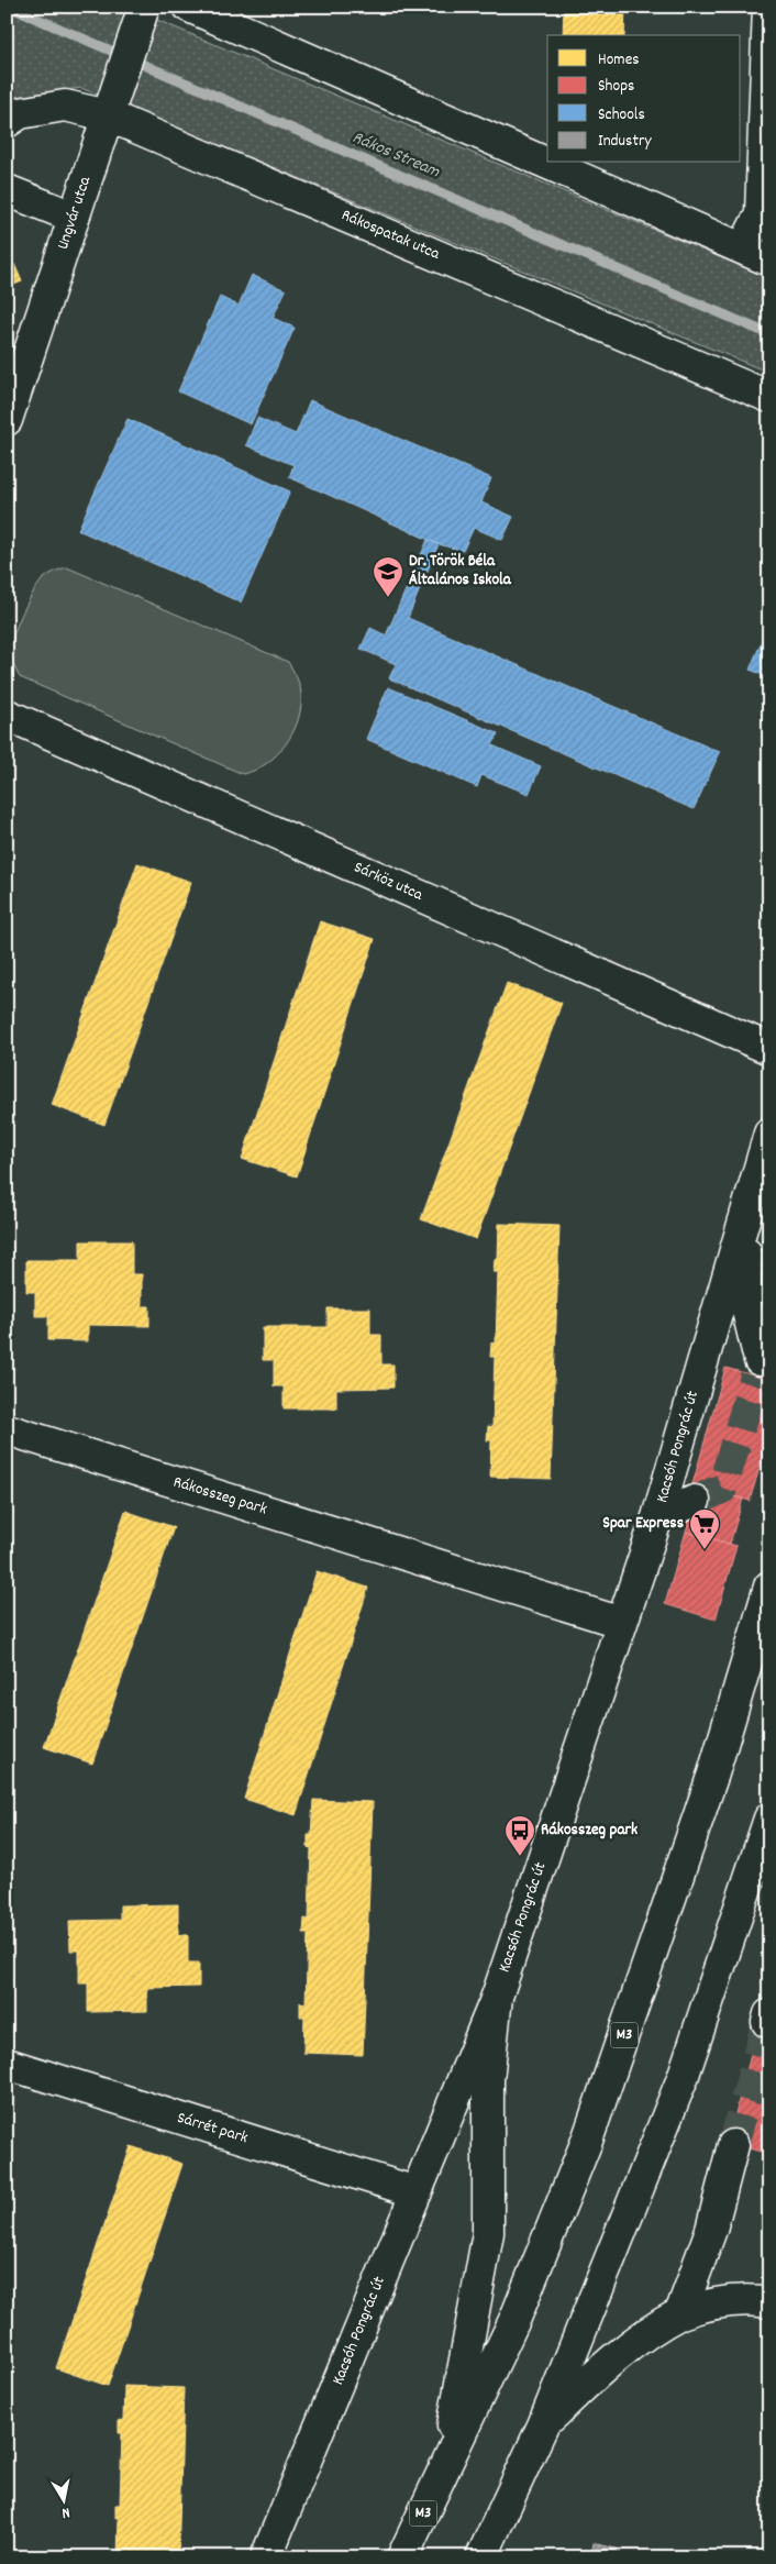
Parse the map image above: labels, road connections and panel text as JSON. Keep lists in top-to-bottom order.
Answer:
{
  "streets": {
    "street": [
      "Ungvár utca",
      "Rákospatak utca",
      "Sárköz utca",
      "Kacsóh Pongrác út",
      "Rákosszeg park",
      "M3",
      "Sárrét park"
    ]
  },
  "crossings": [
    ["Ungvár utca", "Rákospatak utca"],
    ["Kacsóh Pongrác út", "Rákosszeg park"],
    ["Kacsóh Pongrác út", "Sárrét park"]
  ],
  "water": ["Rákos Stream"],
  "places": {
    "school or university": ["Dr. Török Béla Általános Iskola"],
    "supermarket": ["Spar Express"],
    "bus stop": ["Rákosszeg park"]
  },
  "legend": [
    "Homes",
    "Shops",
    "Schools",
    "Industry"
  ],
  "north": "bottom"
}
